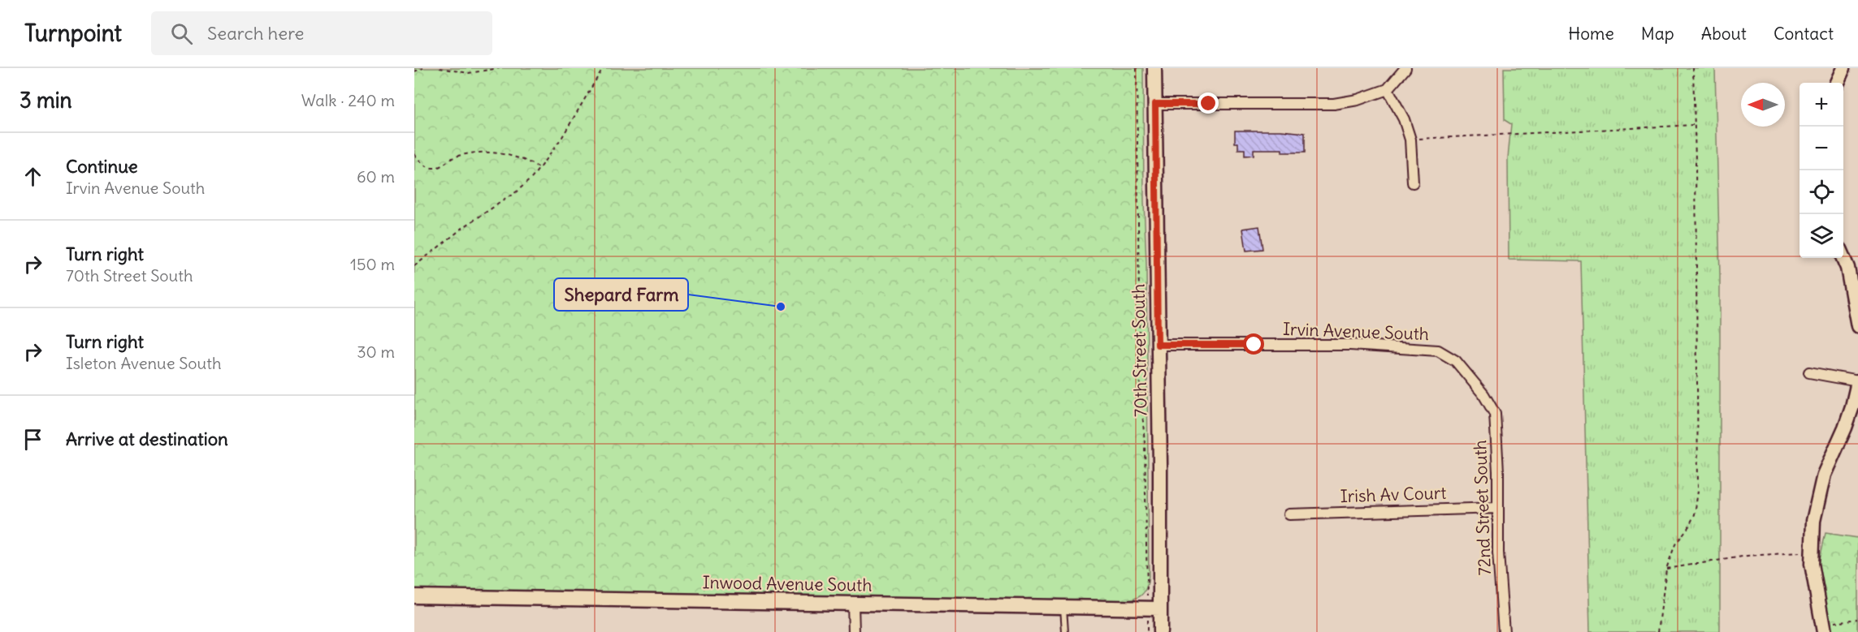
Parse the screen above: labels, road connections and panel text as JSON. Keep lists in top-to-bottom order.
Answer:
{
  "streets": {
    "street": [
      "Irvin Avenue South",
      "70th Street South",
      "Irish Av Court",
      "72nd Street South",
      "Inwood Avenue South"
    ]
  },
  "crossings": [
    ["Irvin Avenue South", "70th Street South"],
    ["Irvin Avenue South", "72nd Street South"],
    ["70th Street South", "Inwood Avenue South"],
    ["Irish Av Court", "72nd Street South"]
  ],
  "places": ["Shepard Farm"],
  "north": "left",
  "page": {
    "header": "Turnpoint",
    "search": "Search here",
    "nav": [
      "Home",
      "Map",
      "About",
      "Contact"
    ],
    "heading": ["3 min", "Walk · 240 m"],
    "map_buttons": ["+", "−"],
    "list": [
      ["Continue", "Irvin Avenue South", "60 m"],
      ["Turn right", "70th Street South", "150 m"],
      ["Turn right", "Isleton Avenue South", "30 m"],
      "Arrive at destination"
    ]
  }
}
